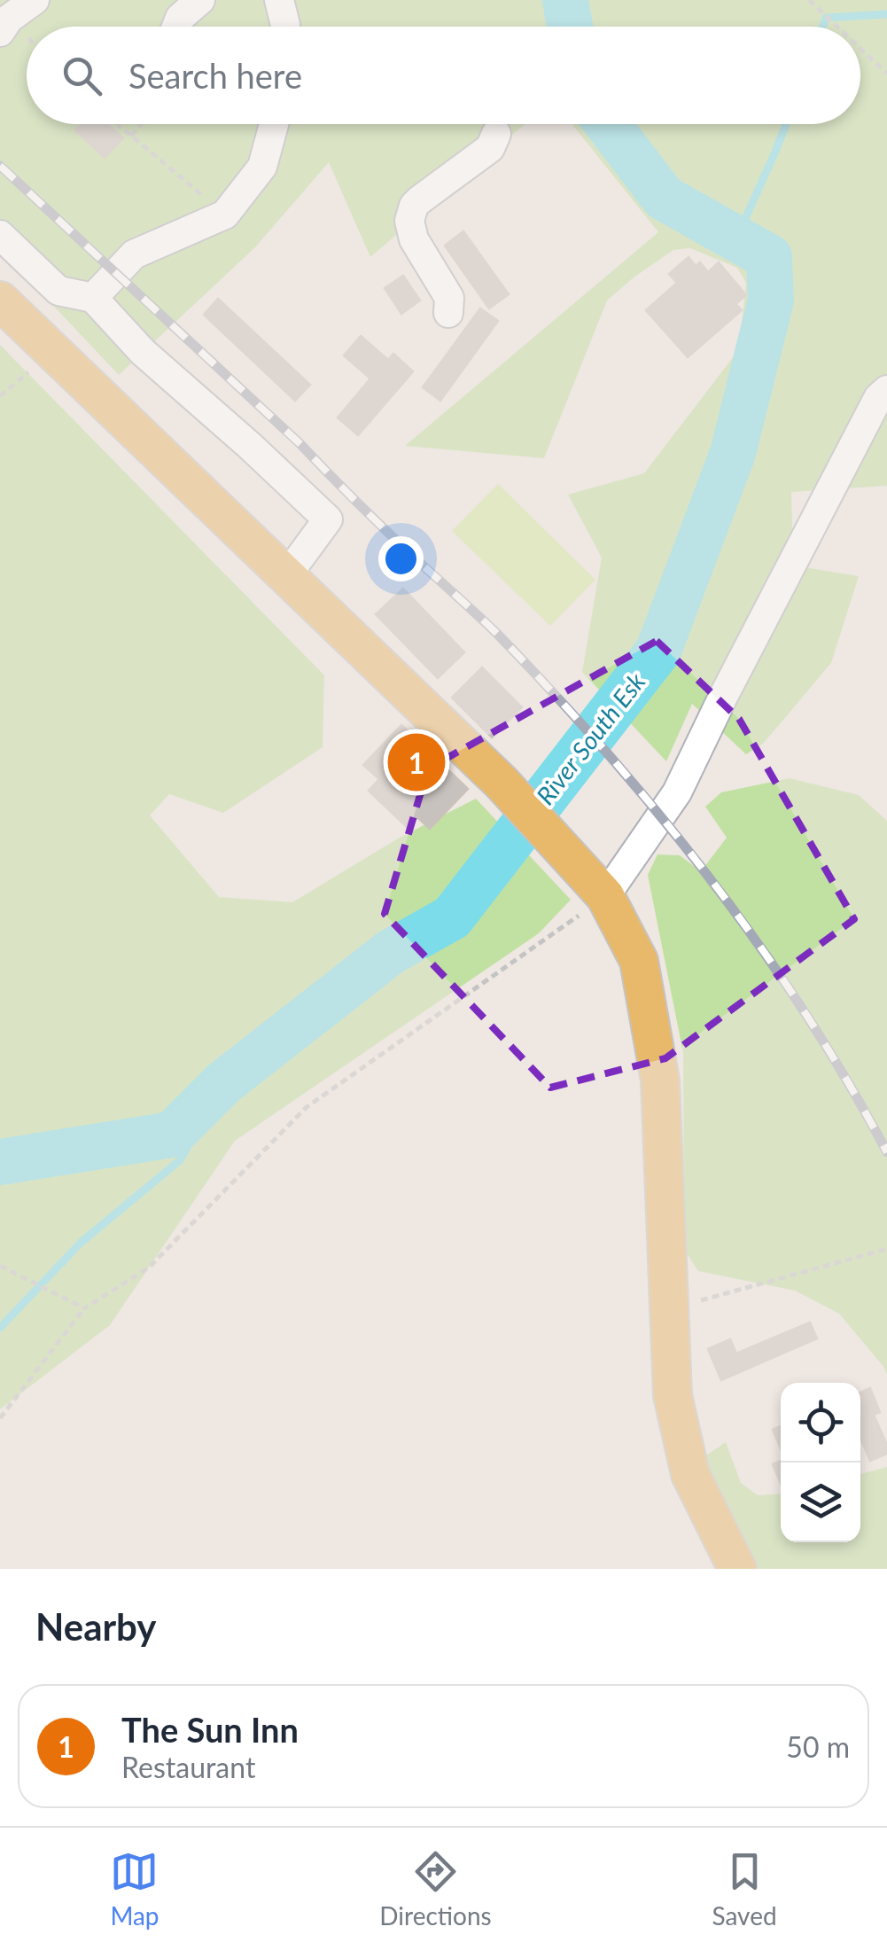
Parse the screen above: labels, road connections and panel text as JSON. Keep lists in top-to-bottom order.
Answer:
{
  "water": ["River South Esk"],
  "page": {
    "search": "Search here",
    "pins": "1",
    "heading": "Nearby",
    "list": [
      {
        "mark": "1",
        "name": "The Sun Inn",
        "note": "Restaurant",
        "value": "50 m"
      }
    ],
    "nav": ["Map", "Directions", "Saved"]
  }
}
